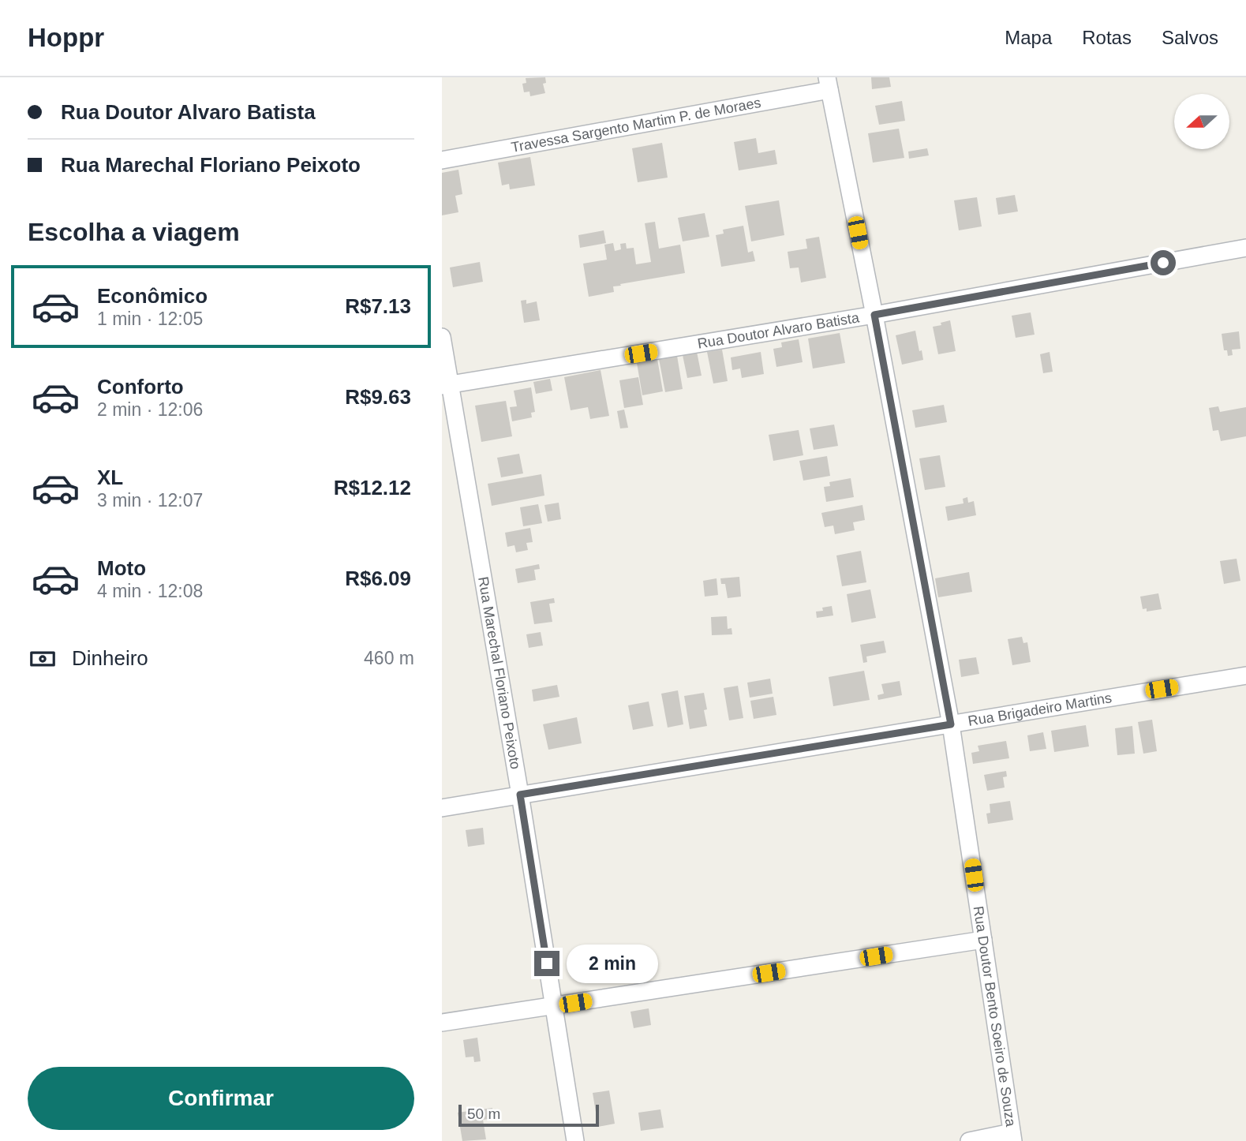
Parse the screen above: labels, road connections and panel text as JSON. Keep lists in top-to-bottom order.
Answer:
{
  "streets": {
    "street": [
      "Travessa Sargento Martim P. de Moraes",
      "Rua Doutor Alvaro Batista",
      "Rua Marechal Floriano Peixoto",
      "Rua Brigadeiro Martins",
      "Rua Doutor Bento Soeiro de Souza"
    ]
  },
  "crossings": [
    ["Travessa Sargento Martim P. de Moraes", "Rua Doutor Bento Soeiro de Souza"],
    ["Rua Doutor Alvaro Batista", "Rua Marechal Floriano Peixoto"],
    ["Rua Doutor Alvaro Batista", "Rua Doutor Bento Soeiro de Souza"],
    ["Rua Marechal Floriano Peixoto", "Rua Brigadeiro Martins"],
    ["Rua Brigadeiro Martins", "Rua Doutor Bento Soeiro de Souza"]
  ],
  "scale_bar": "50 m",
  "north": "left",
  "page": {
    "header": "Hoppr",
    "nav": ["Mapa", "Rotas", "Salvos"],
    "banner": ["Rua Doutor Alvaro Batista", "Rua Marechal Floriano Peixoto"],
    "heading": "Escolha a viagem",
    "list": [
      {
        "name": "Econômico",
        "note": "1 min · 12:05",
        "value": "R$7.13"
      },
      {
        "name": "Conforto",
        "note": "2 min · 12:06",
        "value": "R$9.63"
      },
      {
        "name": "XL",
        "note": "3 min · 12:07",
        "value": "R$12.12"
      },
      {
        "name": "Moto",
        "note": "4 min · 12:08",
        "value": "R$6.09"
      }
    ],
    "pay": ["Dinheiro", "460 m"],
    "bubble": "2 min",
    "buttons": "Confirmar",
    "scale": "50 m"
  }
}
